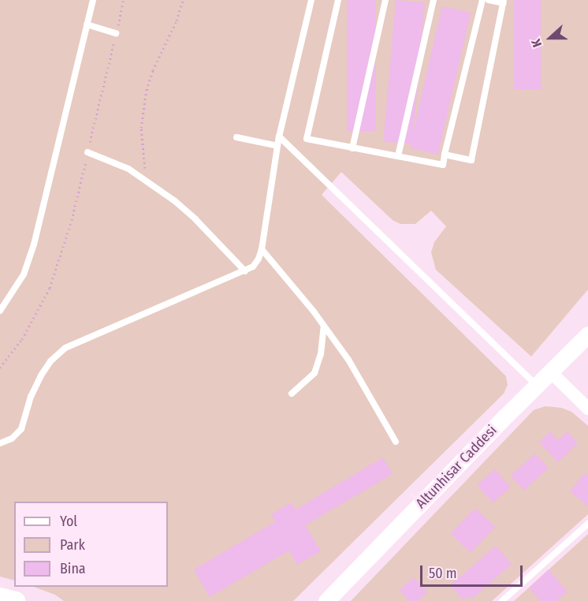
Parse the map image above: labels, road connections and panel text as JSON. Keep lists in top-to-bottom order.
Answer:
{
  "streets": {
    "street": ["Altunhisar Caddesi"]
  },
  "legend": ["Yol", "Park", "Bina"],
  "scale_bar": "50 m",
  "north": "left"
}
